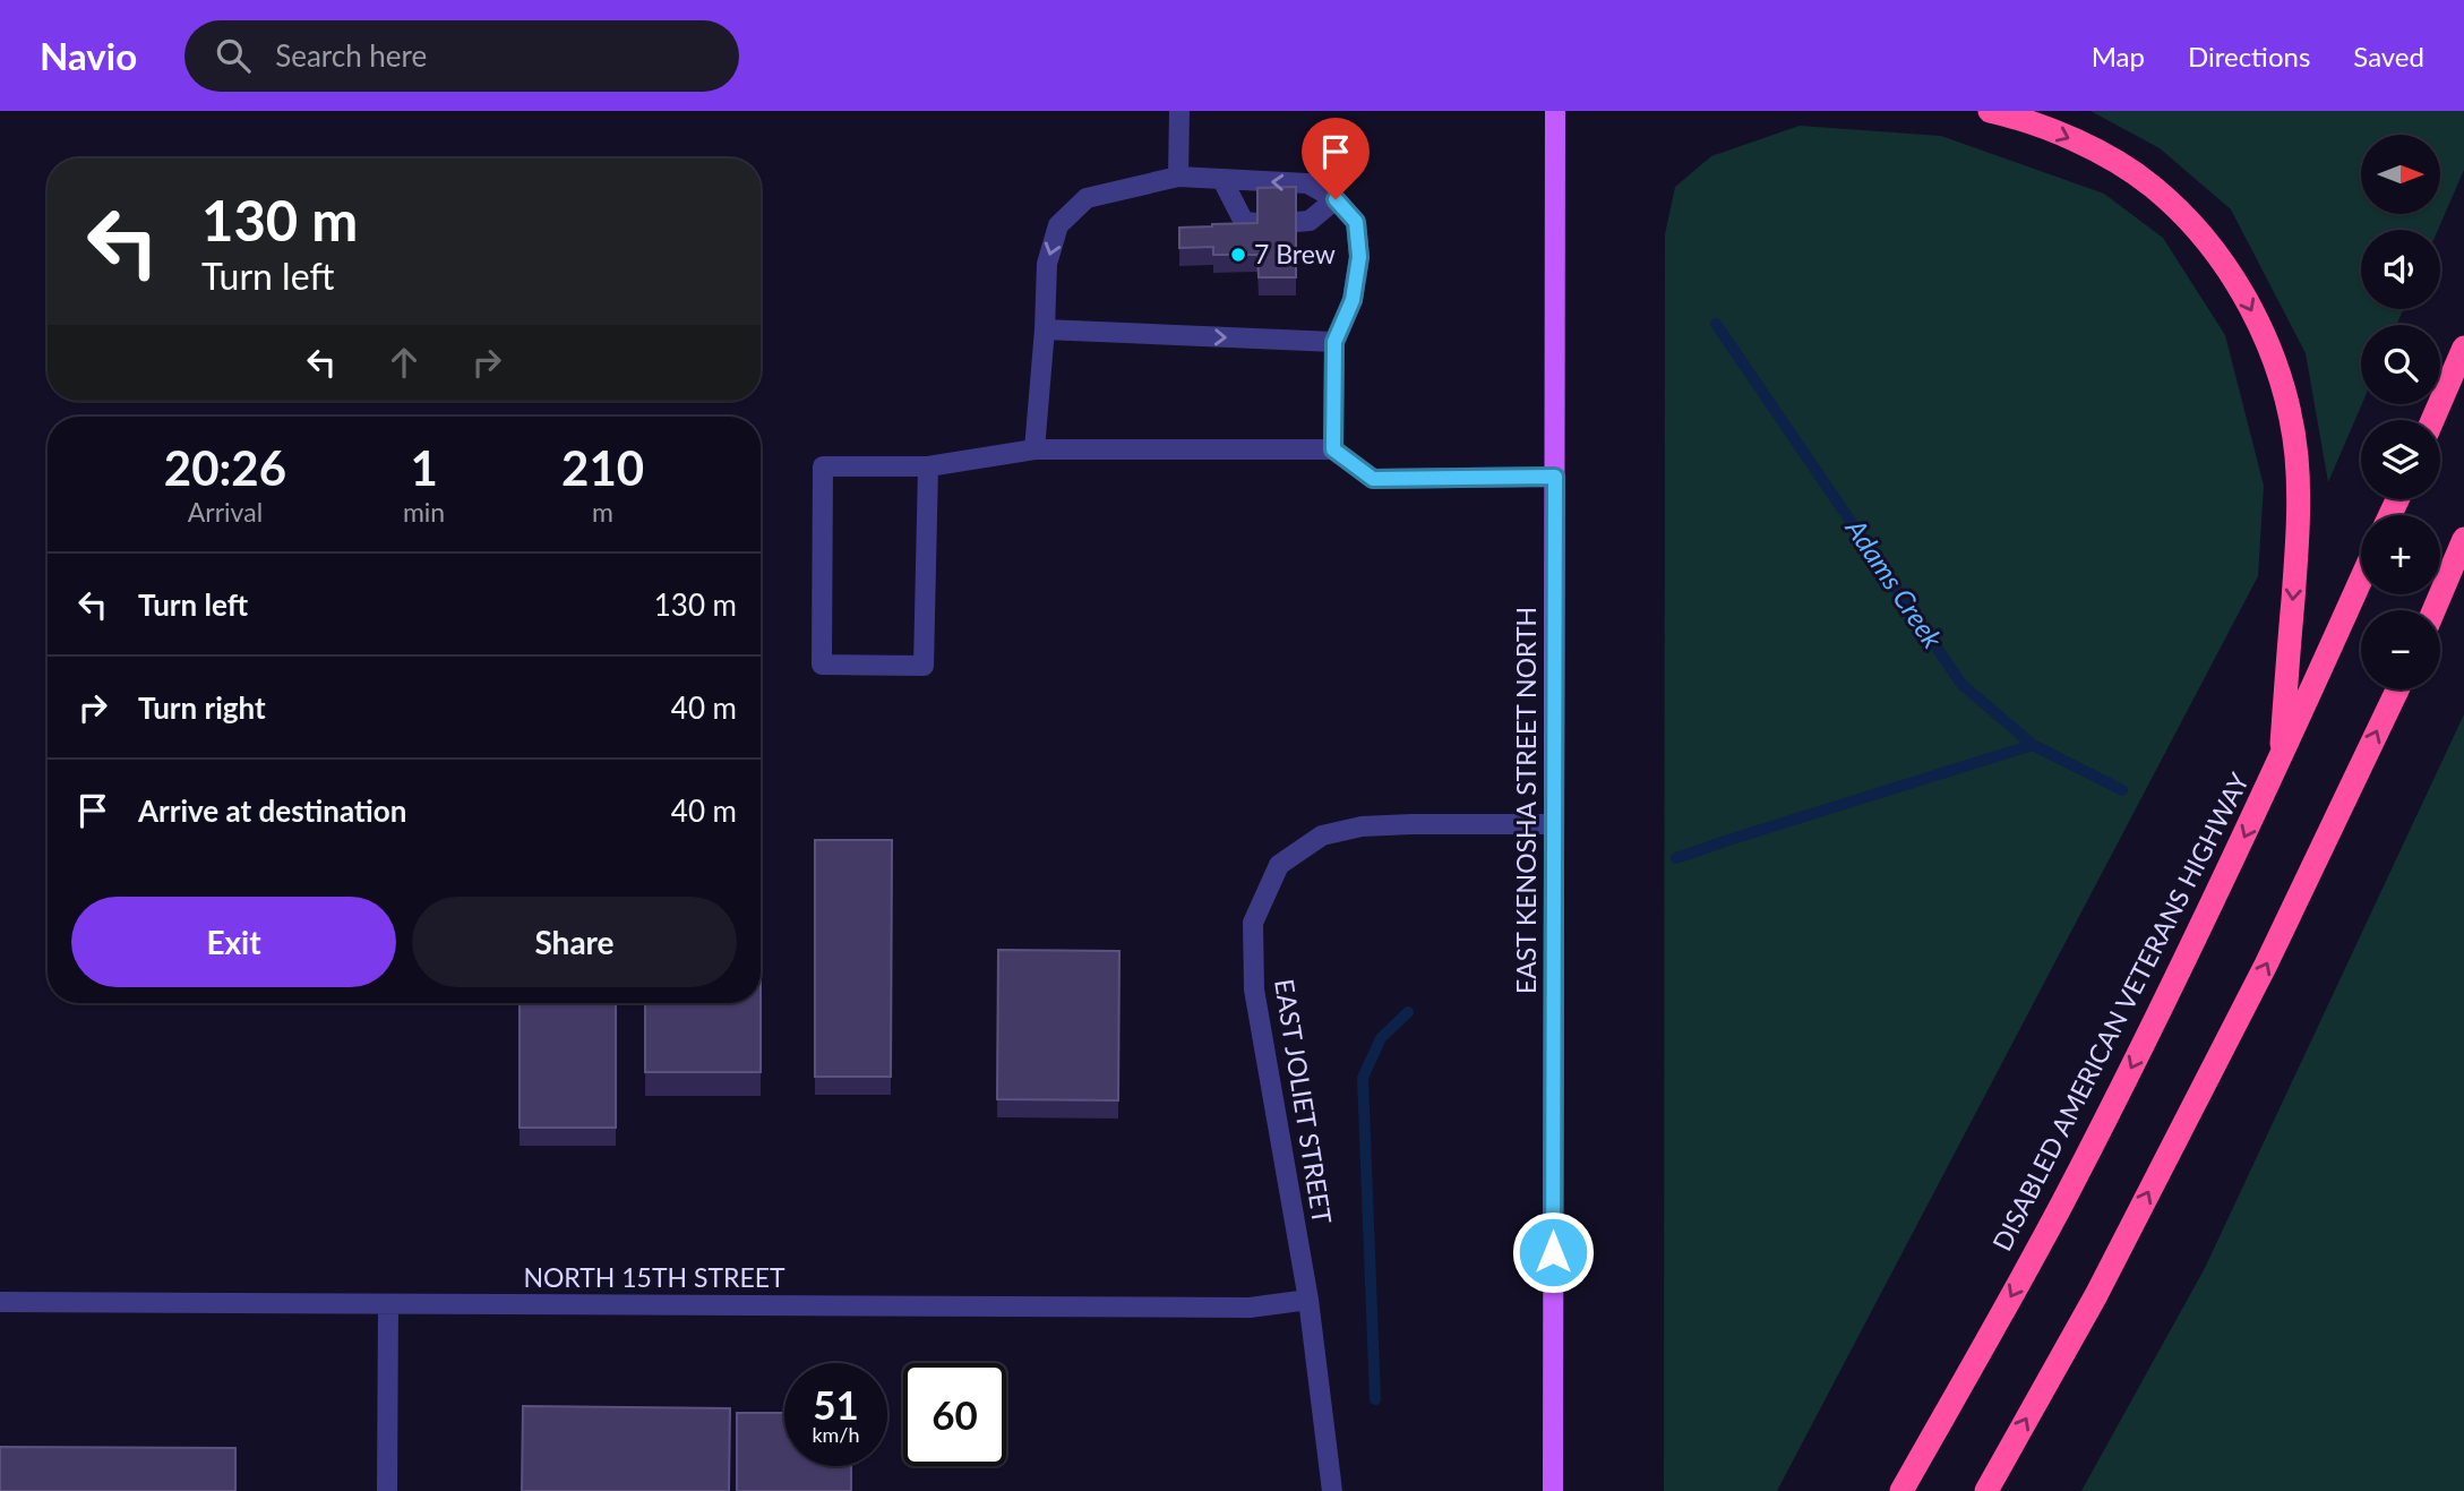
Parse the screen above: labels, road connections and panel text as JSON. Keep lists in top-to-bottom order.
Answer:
{
  "streets": {
    "highway": ["DISABLED AMERICAN VETERANS HIGHWAY"],
    "main road": ["EAST KENOSHA STREET NORTH"],
    "street": ["EAST JOLIET STREET", "NORTH 15TH STREET"]
  },
  "crossings": [
    ["EAST KENOSHA STREET NORTH", "EAST JOLIET STREET"],
    ["EAST JOLIET STREET", "NORTH 15TH STREET"]
  ],
  "water": ["Adams Creek"],
  "places": ["7 Brew"],
  "north": "right",
  "page": {
    "header": "Navio",
    "search": "Search here",
    "nav": ["Map", "Directions", "Saved"],
    "map_buttons": ["+", "−"],
    "turn": ["130 m", "Turn left"],
    "eta": [
      "20:26",
      "Arrival",
      "1",
      "min",
      "210",
      "m"
    ],
    "list": [
      {
        "name": "Turn left",
        "value": "130 m"
      },
      {
        "name": "Turn right",
        "value": "40 m"
      },
      {
        "name": "Arrive at destination",
        "value": "40 m"
      }
    ],
    "buttons": ["Exit", "Share"],
    "speed": "51 km/h",
    "limit": "60"
  }
}
